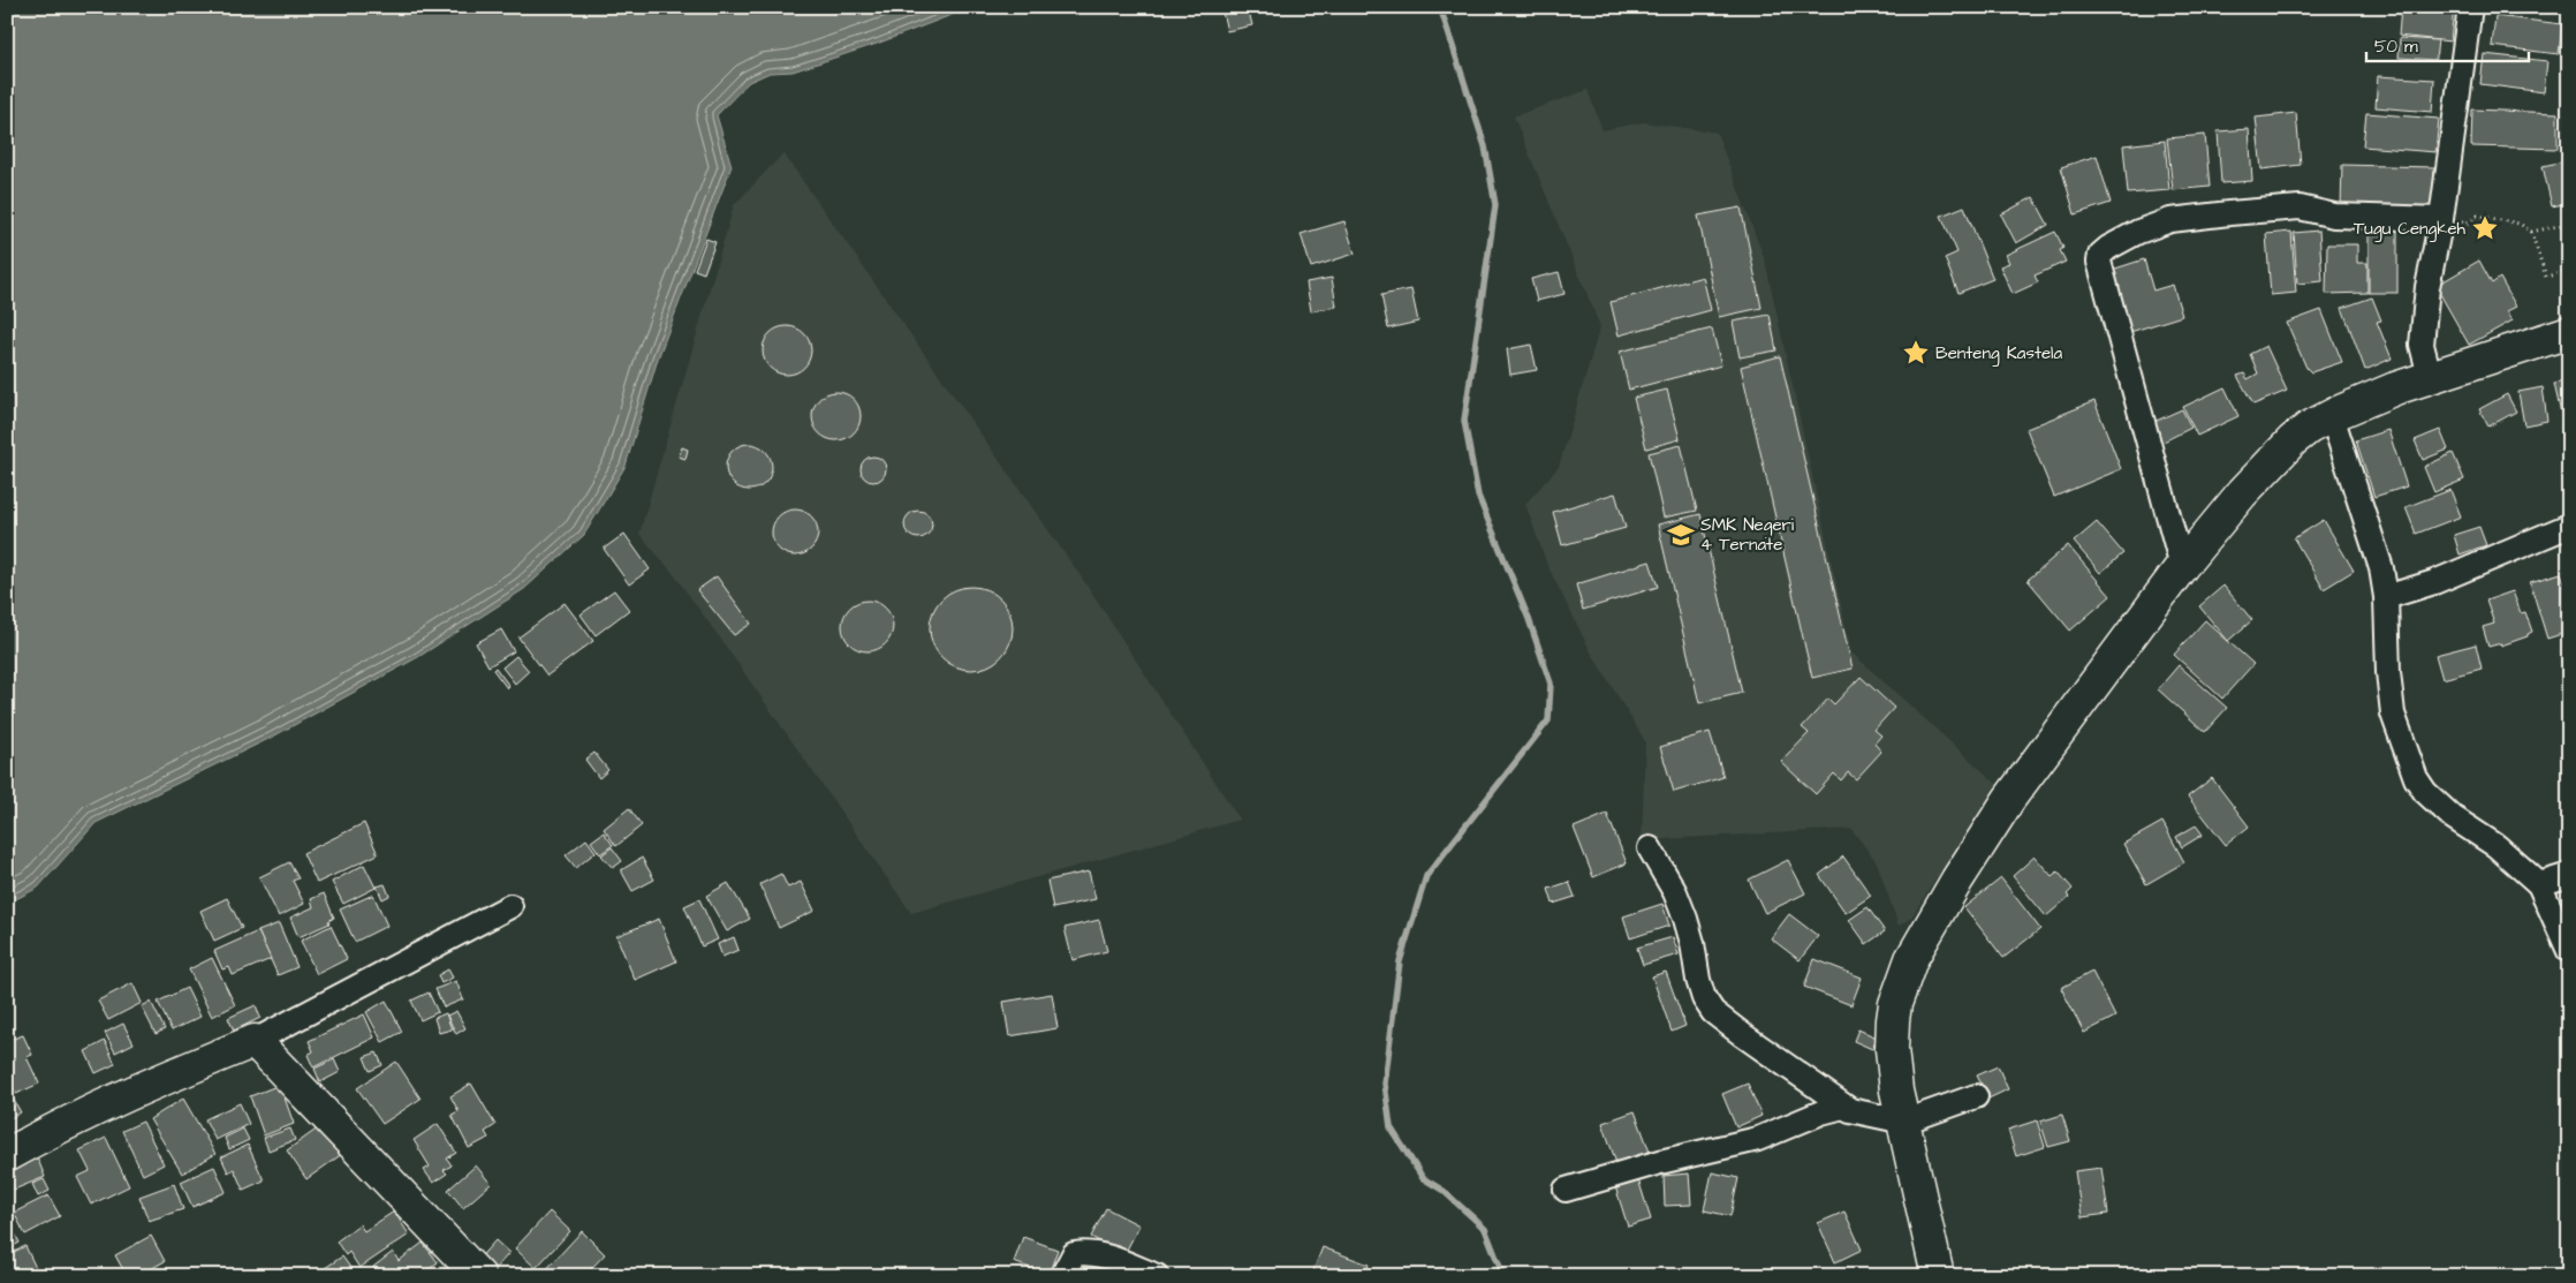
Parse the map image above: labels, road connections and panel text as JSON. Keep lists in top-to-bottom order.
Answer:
{
  "places": {
    "place": ["Tugu Cengkeh", "Benteng Kastela"],
    "school or university": ["SMK Negeri 4 Ternate"]
  },
  "scale_bar": "50 m"
}
